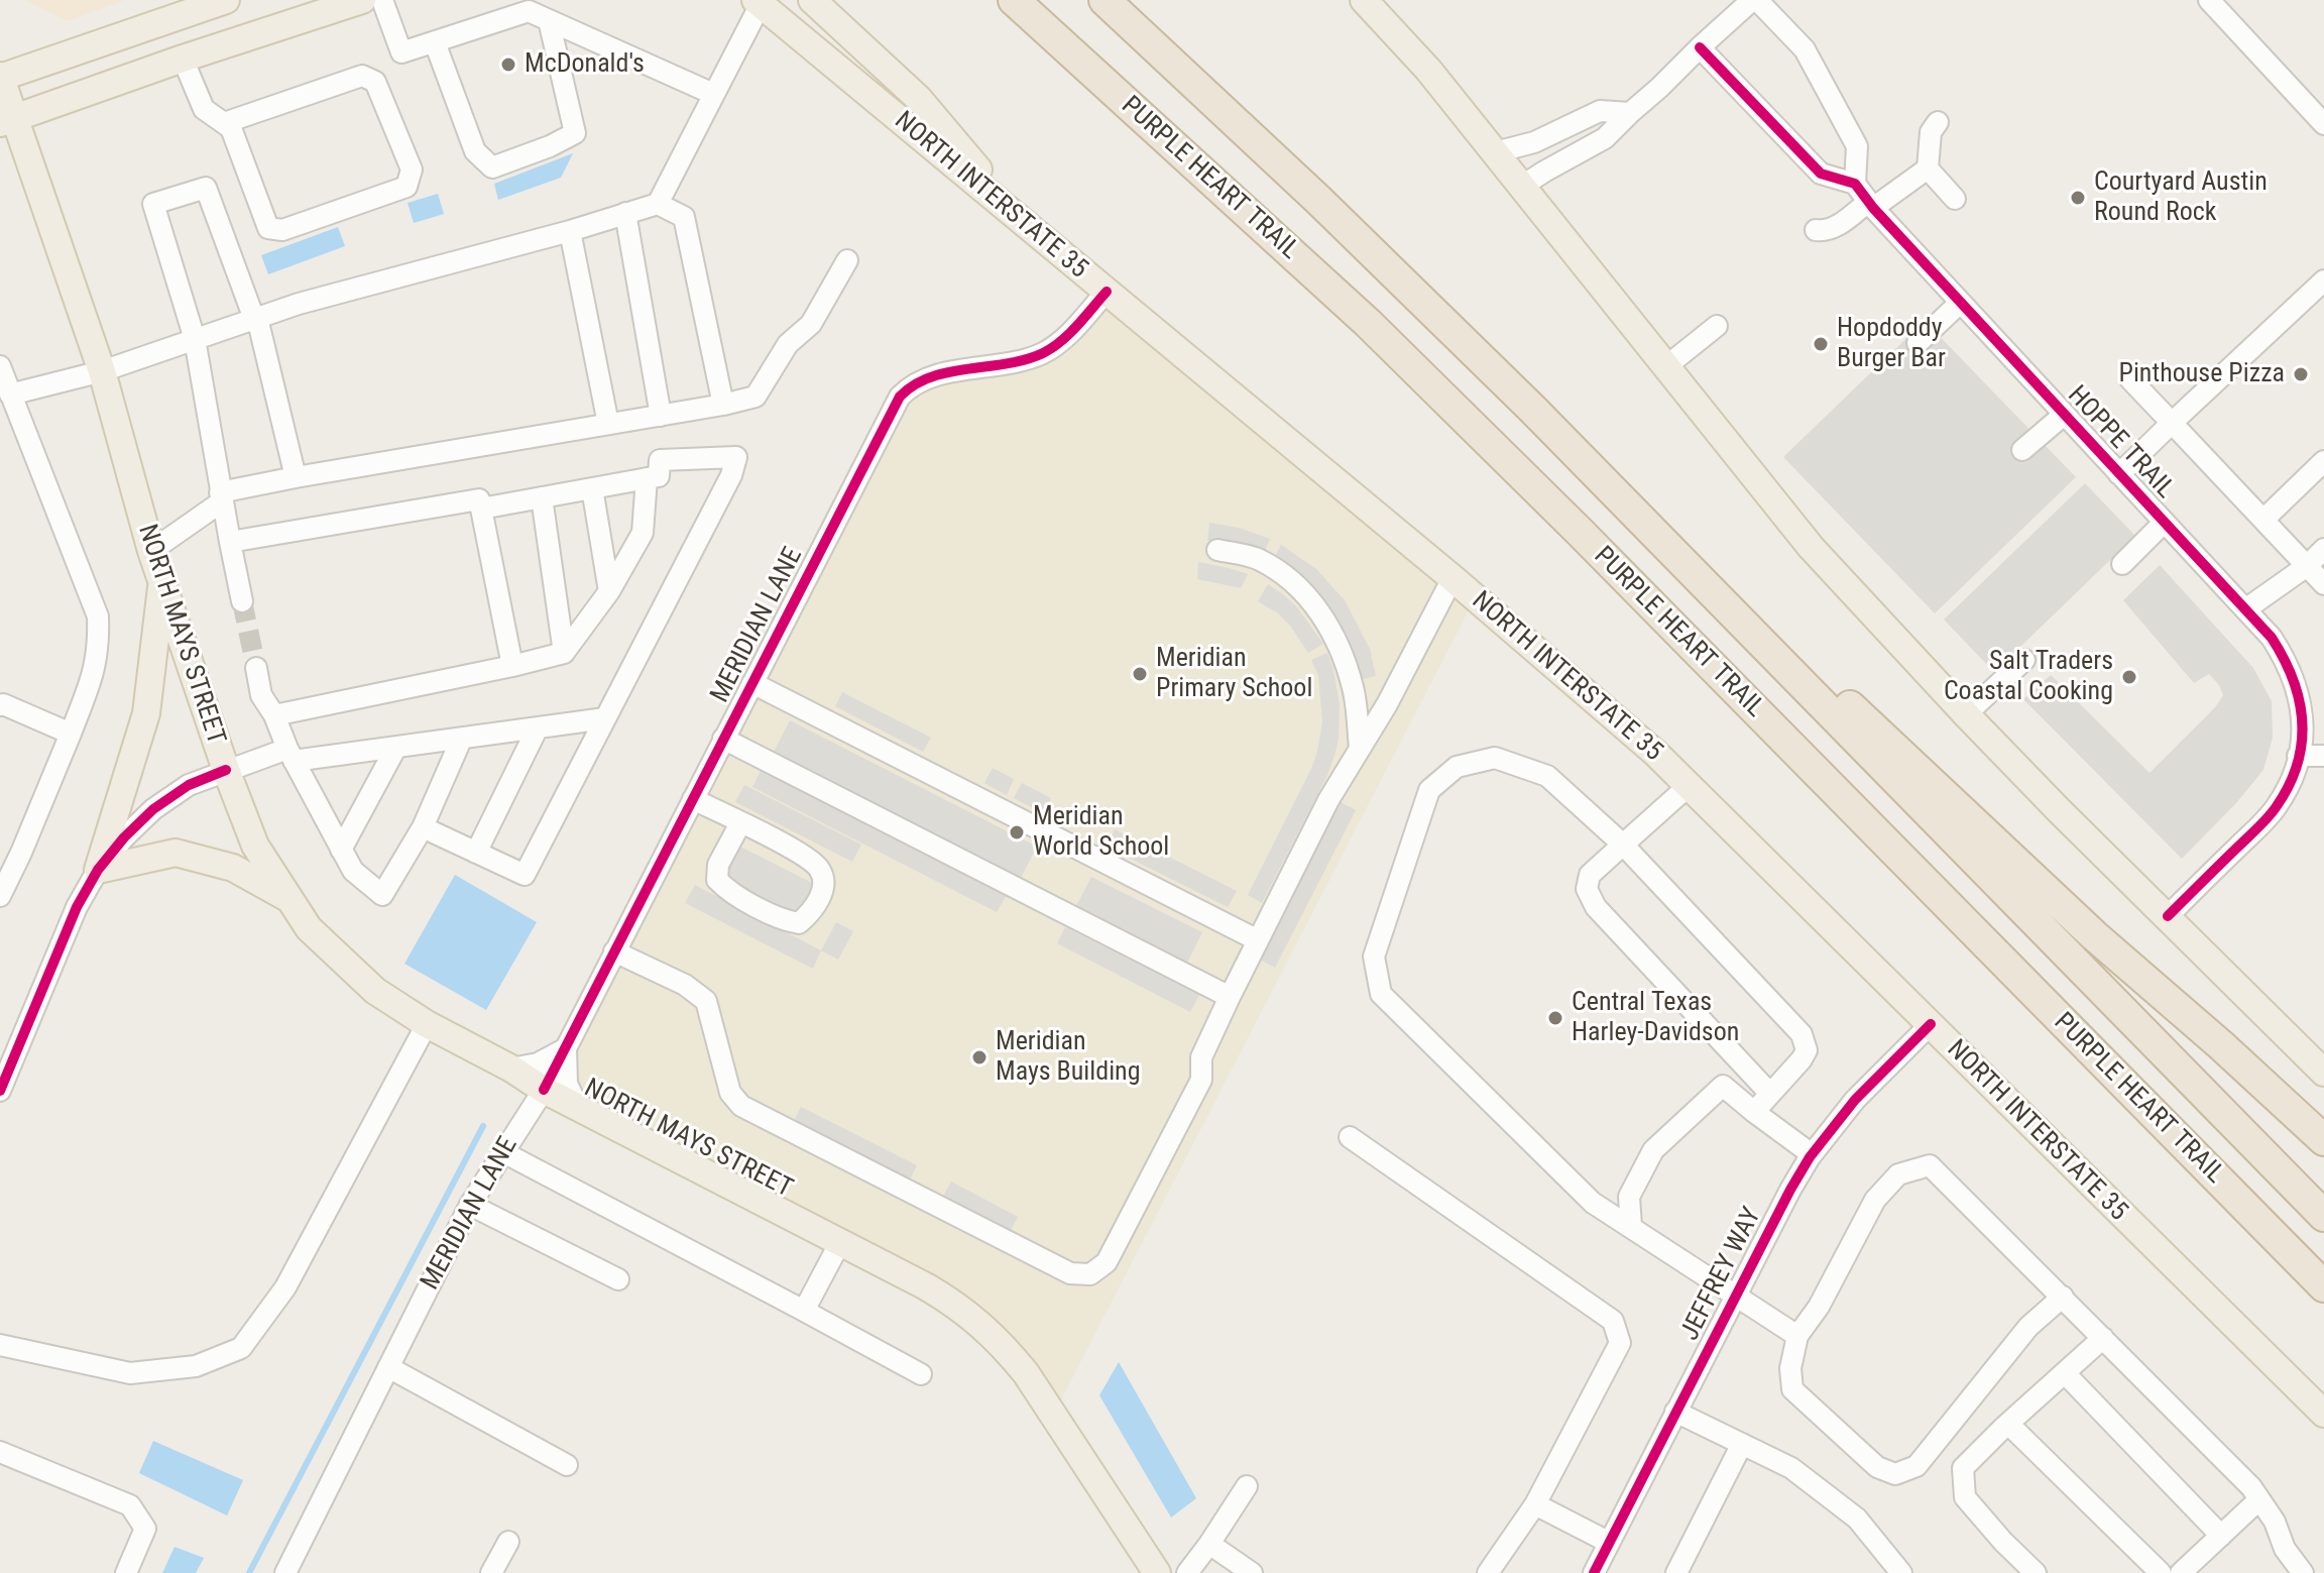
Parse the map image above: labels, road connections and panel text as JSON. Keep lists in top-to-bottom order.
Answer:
{
  "streets": {
    "highway": ["PURPLE HEART TRAIL"],
    "main road": ["NORTH INTERSTATE 35", "NORTH MAYS STREET"],
    "street": ["HOPPE TRAIL", "MERIDIAN LANE", "JEFFREY WAY"]
  },
  "crossings": [
    ["NORTH INTERSTATE 35", "MERIDIAN LANE"],
    ["NORTH INTERSTATE 35", "JEFFREY WAY"],
    ["MERIDIAN LANE", "NORTH MAYS STREET"]
  ],
  "places": [
    "McDonald's",
    "Courtyard Austin Round Rock",
    "Hopdoddy Burger Bar",
    "Pinthouse Pizza",
    "Meridian Primary School",
    "Salt Traders Coastal Cooking",
    "Meridian World School",
    "Central Texas Harley-Davidson",
    "Meridian Mays Building"
  ]
}
